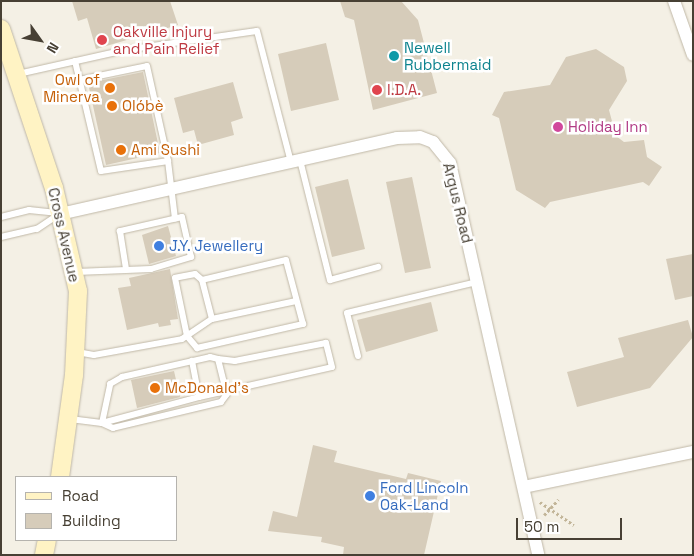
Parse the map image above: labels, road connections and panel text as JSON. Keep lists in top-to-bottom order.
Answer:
{
  "streets": {
    "street": ["Argus Road", "Cross Avenue"]
  },
  "crossings": [
    ["Argus Road", "Cross Avenue"]
  ],
  "places": [
    "Oakville Injury and Pain Relief",
    "Newell Rubbermaid",
    "Owl of Minerva",
    "I.D.A.",
    "Olóbè",
    "Holiday Inn",
    "Ami Sushi",
    "J.Y. Jewellery",
    "McDonald's",
    "Ford Lincoln Oak-Land"
  ],
  "legend": ["Road", "Building"],
  "scale_bar": "50 m",
  "north": "bottom right"
}
